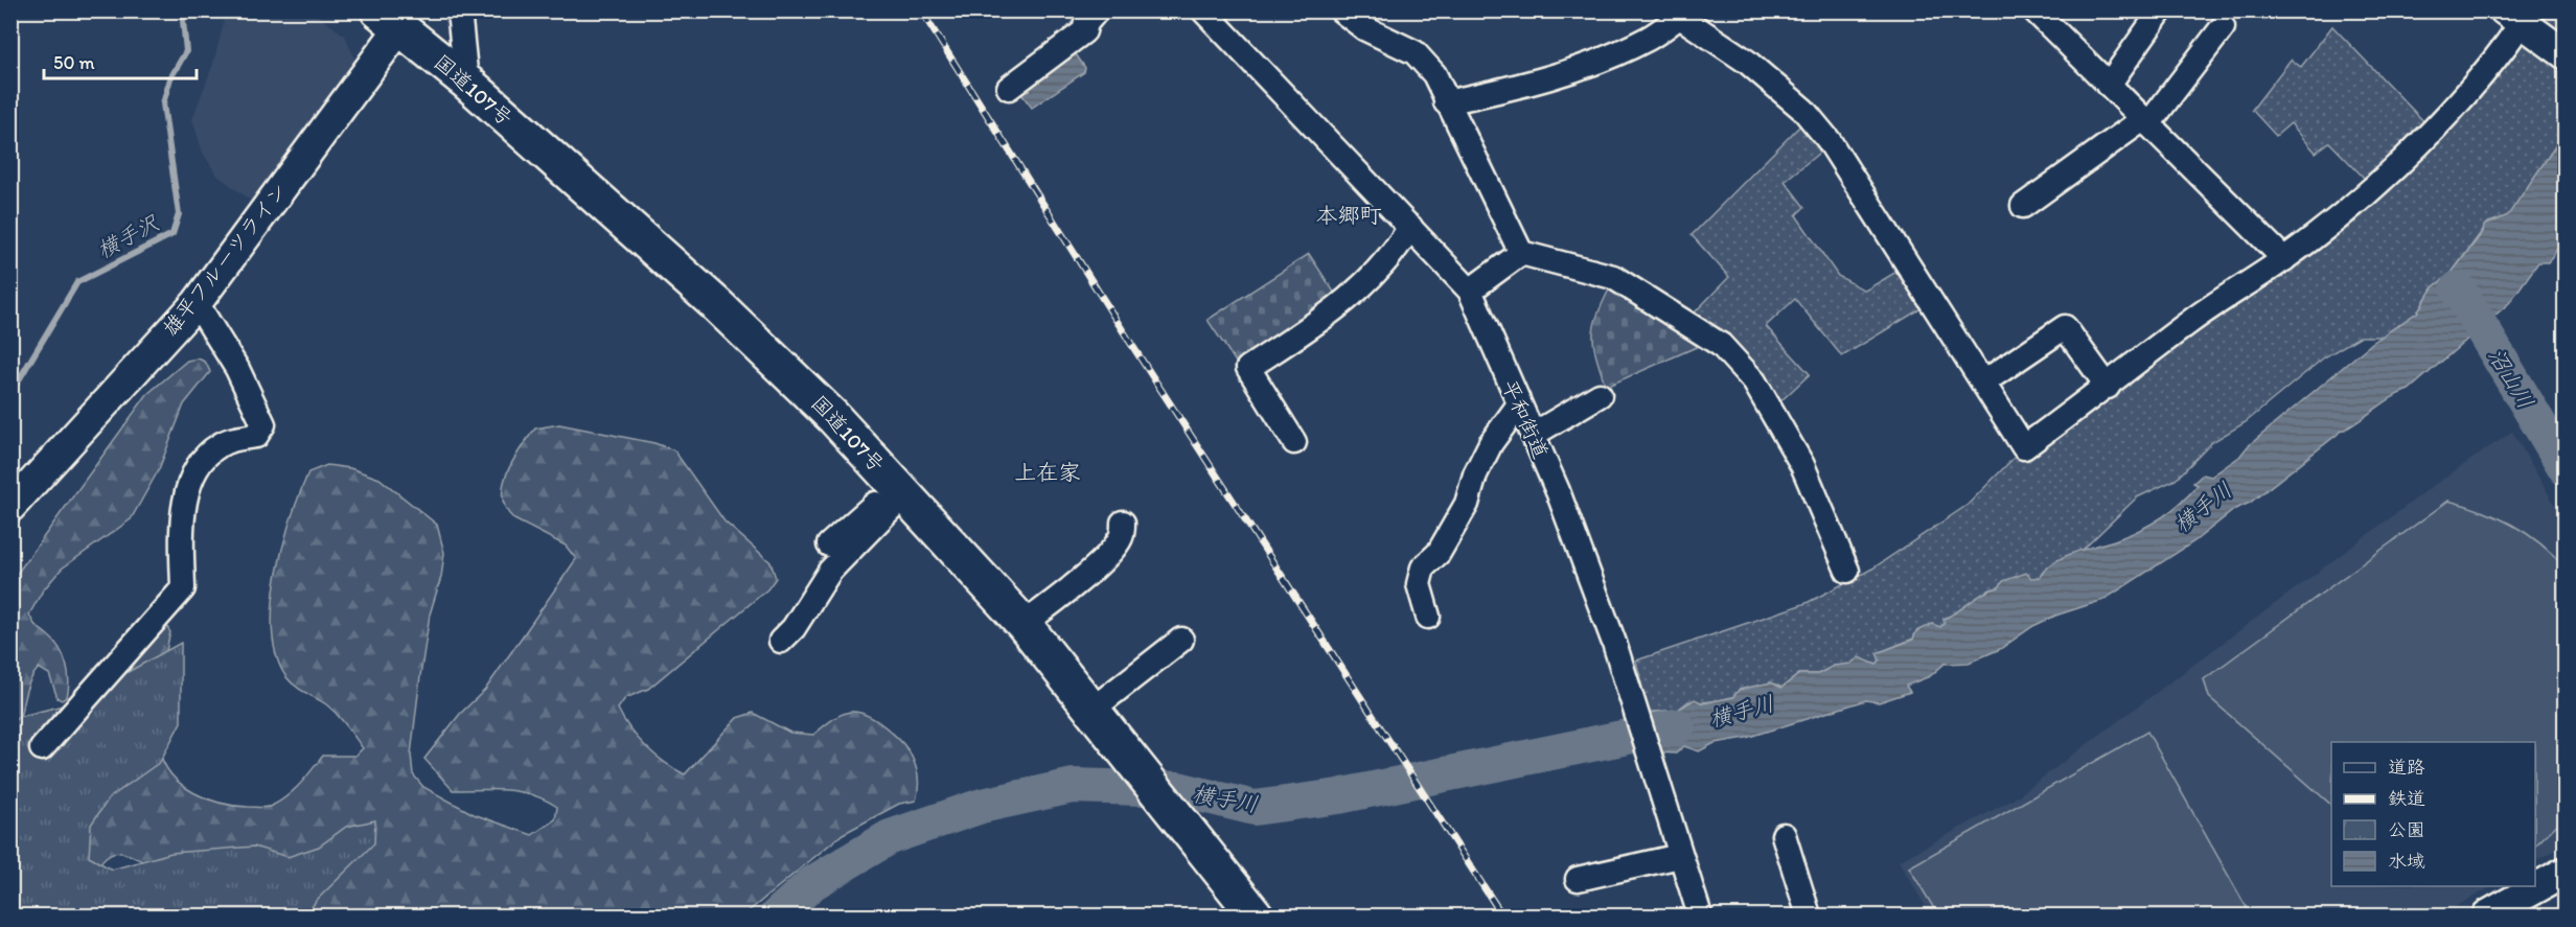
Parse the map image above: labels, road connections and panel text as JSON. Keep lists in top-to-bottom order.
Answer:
{
  "streets": {
    "highway": ["国道107号"],
    "street": ["雄平フルーツライン", "平和街道"]
  },
  "crossings": [
    ["国道107号", "雄平フルーツライン"]
  ],
  "districts": ["本郷町", "上在家"],
  "water": ["横手沢", "沼山川", "横手川"],
  "legend": [
    "道路",
    "鉄道",
    "公園",
    "水域"
  ],
  "scale_bar": "50 m"
}
